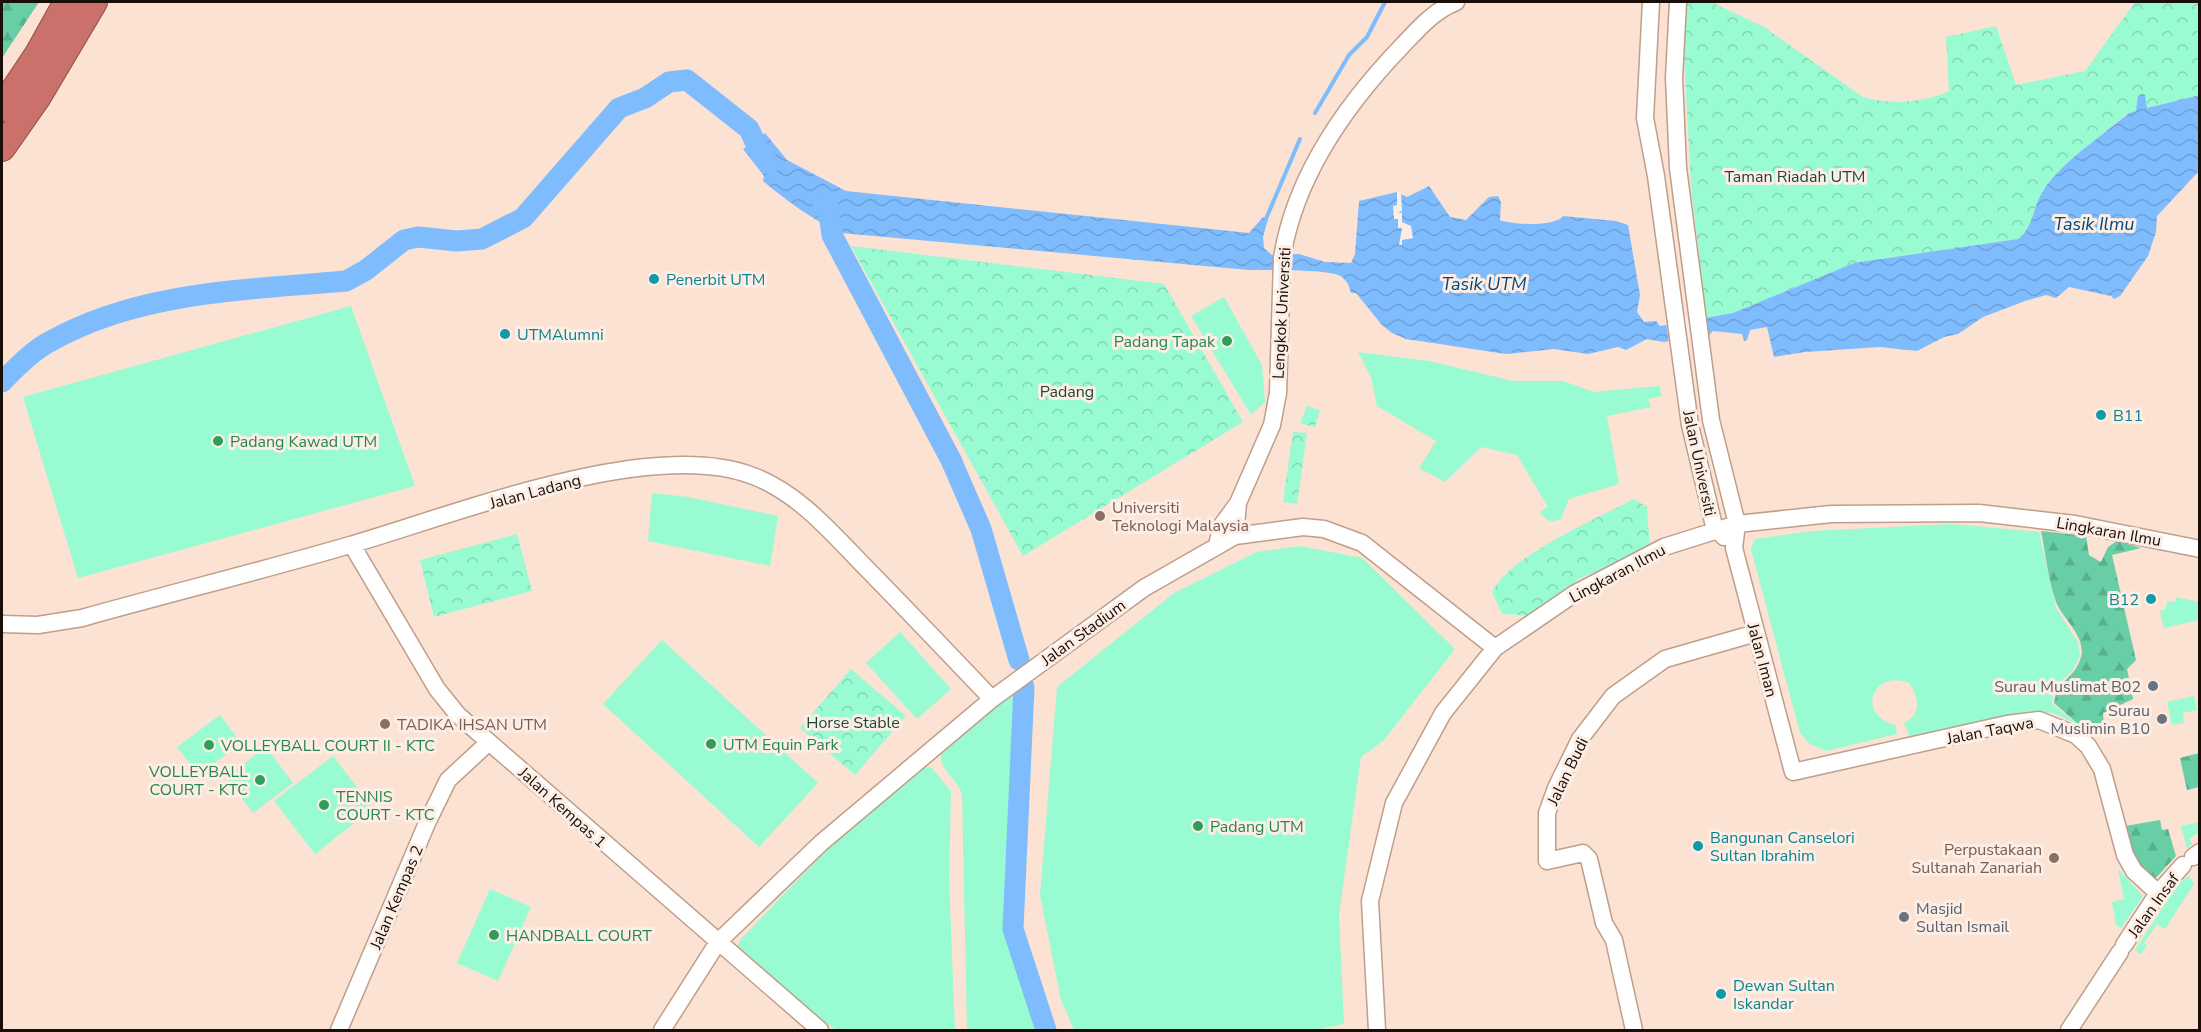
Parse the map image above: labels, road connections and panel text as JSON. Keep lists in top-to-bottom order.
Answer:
{
  "streets": {
    "street": [
      "Lengkok Universiti",
      "Jalan Universiti",
      "Jalan Ladang",
      "Lingkaran Ilmu",
      "Jalan Stadium",
      "Jalan Iman",
      "Jalan Taqwa",
      "Jalan Budi",
      "Jalan Kempas 1",
      "Jalan Kempas 2",
      "Jalan Insaf"
    ]
  },
  "crossings": [
    ["Lengkok Universiti", "Jalan Stadium"],
    ["Jalan Universiti", "Lingkaran Ilmu"],
    ["Jalan Universiti", "Jalan Iman"],
    ["Jalan Ladang", "Jalan Stadium"],
    ["Jalan Ladang", "Jalan Kempas 1"],
    ["Lingkaran Ilmu", "Jalan Stadium"],
    ["Jalan Stadium", "Jalan Kempas 1"],
    ["Jalan Iman", "Jalan Taqwa"],
    ["Jalan Iman", "Jalan Budi"],
    ["Jalan Taqwa", "Jalan Insaf"],
    ["Jalan Kempas 1", "Jalan Kempas 2"]
  ],
  "water": ["Tasik Ilmu", "Tasik UTM"],
  "parks": ["Taman Riadah UTM", "Padang", "Horse Stable"],
  "places": [
    "Penerbit UTM",
    "UTMAlumni",
    "Padang Tapak",
    "B11",
    "Padang Kawad UTM",
    "Universiti Teknologi Malaysia",
    "B12",
    "Surau Muslimat B02",
    "Surau Muslimin B10",
    "TADIKA IHSAN UTM",
    "UTM Equin Park",
    "VOLLEYBALL COURT II - KTC",
    "VOLLEYBALL COURT - KTC",
    "TENNIS COURT - KTC",
    "Padang UTM",
    "Bangunan Canselori Sultan Ibrahim",
    "Perpustakaan Sultanah Zanariah",
    "Masjid Sultan Ismail",
    "HANDBALL COURT",
    "Dewan Sultan Iskandar"
  ]
}
